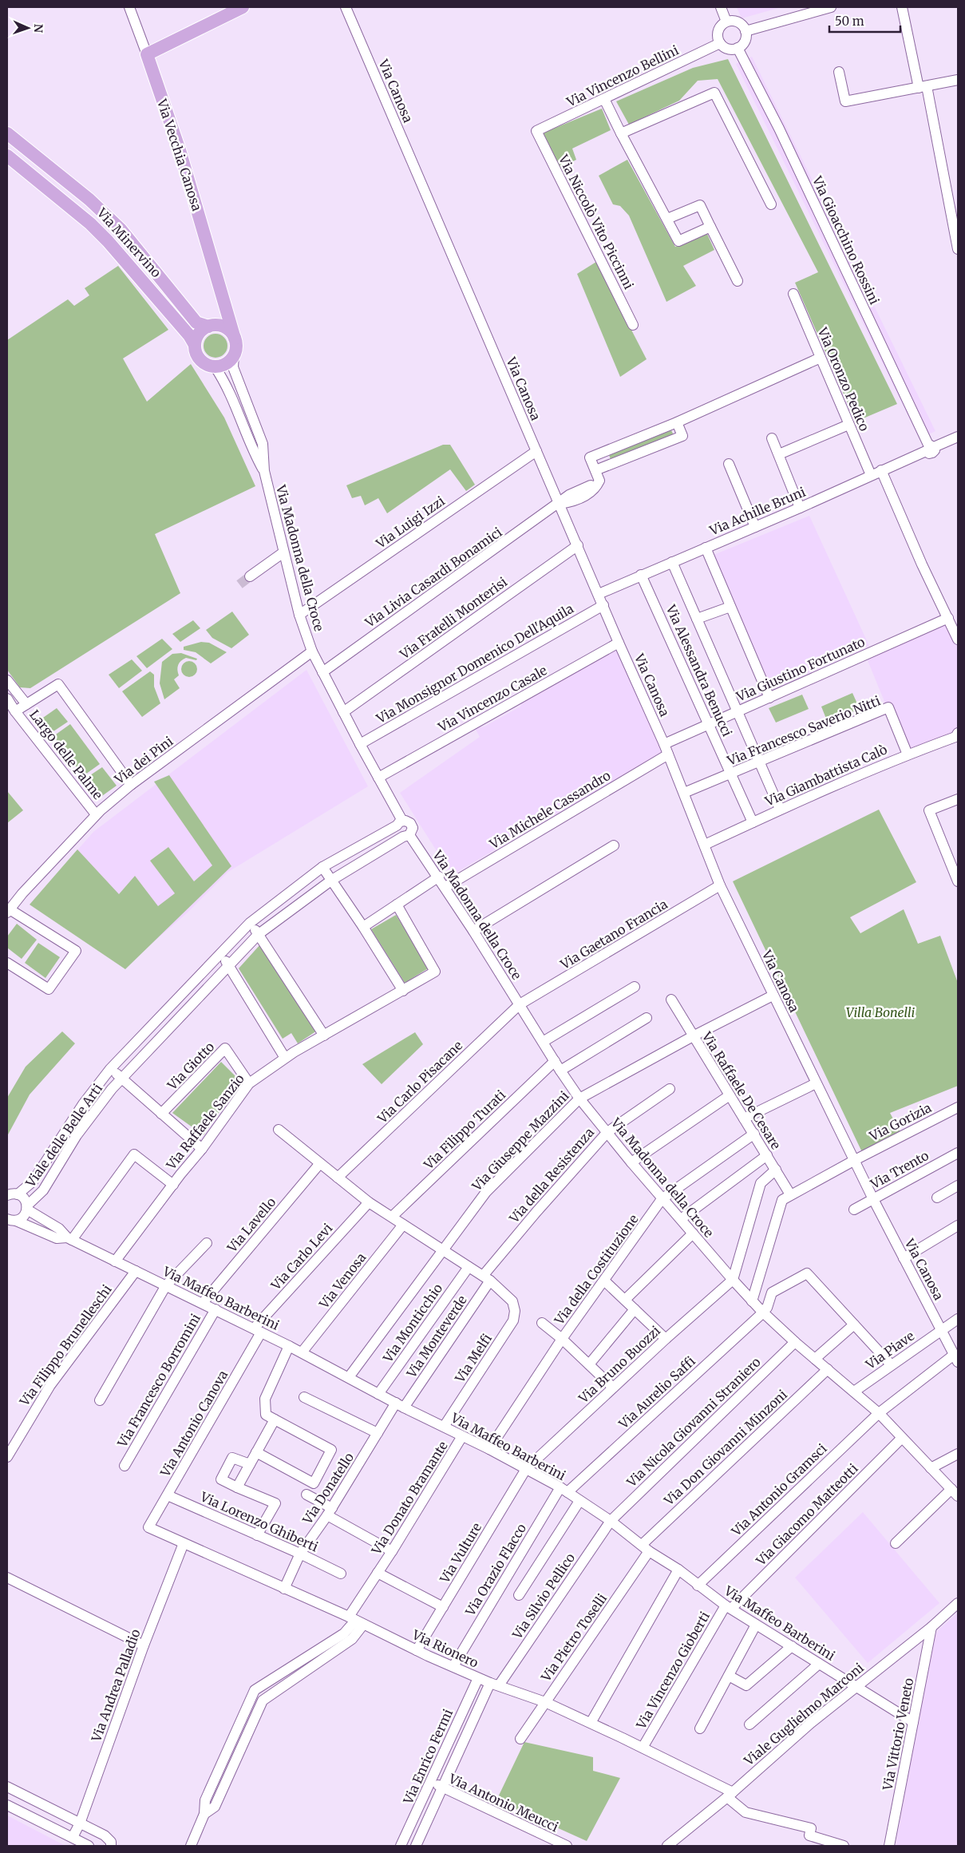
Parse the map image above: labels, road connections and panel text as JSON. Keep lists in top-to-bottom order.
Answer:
{
  "streets": {
    "main road": ["Via Vecchia Canosa", "Via Minervino"],
    "street": [
      "Via Vincenzo Bellini",
      "Via Canosa",
      "Via Niccolò Vito Piccinni",
      "Via Gioacchino Rossini",
      "Via Oronzo Pedico",
      "Via Achille Bruni",
      "Via Luigi Izzi",
      "Via Madonna della Croce",
      "Via Livia Casardi Bonamici",
      "Via Fratelli Monterisi",
      "Via Monsignor Domenico Dell'Aquila",
      "Via Giustino Fortunato",
      "Via Alessandra Benucci",
      "Via Vincenzo Casale",
      "Via Francesco Saverio Nitti",
      "Largo delle Palme",
      "Via dei Pini",
      "Via Giambattista Calò",
      "Via Michele Cassandro",
      "Via Gaetano Francia",
      "Via Giotto",
      "Via Carlo Pisacane",
      "Via Raffaele De Cesare",
      "Via Raffaele Sanzio",
      "Via Gorizia",
      "Via Filippo Turati",
      "Viale delle Belle Arti",
      "Via Giuseppe Mazzini",
      "Via Trento",
      "Via della Resistenza",
      "Via Lavello",
      "Via Carlo Levi",
      "Via della Costituzione",
      "Via Venosa",
      "Via Maffeo Barberini",
      "Via Monticchio",
      "Via Monteverde",
      "Via Filippo Brunelleschi",
      "Via Piave",
      "Via Melfi",
      "Via Bruno Buozzi",
      "Via Francesco Borromini",
      "Via Aurelio Saffi",
      "Via Nicola Giovanni Straniero",
      "Via Antonio Canova",
      "Via Don Giovanni Minzoni",
      "Via Donatello",
      "Via Antonio Gramsci",
      "Via Donato Bramante",
      "Via Giacomo Matteotti",
      "Via Lorenzo Ghiberti",
      "Via Vulture",
      "Via Orazio Flacco",
      "Via Silvio Pellico",
      "Via Pietro Toselli",
      "Via Rionero",
      "Via Vincenzo Gioberti",
      "Via Andrea Palladio",
      "Viale Guglielmo Marconi",
      "Via Vittorio Veneto",
      "Via Enrico Fermi",
      "Via Antonio Meucci"
    ]
  },
  "crossings": [
    ["Via Vincenzo Bellini", "Via Niccolò Vito Piccinni"],
    ["Via Vincenzo Bellini", "Via Gioacchino Rossini"],
    ["Via Canosa", "Via Achille Bruni"],
    ["Via Canosa", "Via Luigi Izzi"],
    ["Via Canosa", "Via Livia Casardi Bonamici"],
    ["Via Canosa", "Via Fratelli Monterisi"],
    ["Via Canosa", "Via Monsignor Domenico Dell'Aquila"],
    ["Via Canosa", "Via Giustino Fortunato"],
    ["Via Canosa", "Via Vincenzo Casale"],
    ["Via Canosa", "Via Francesco Saverio Nitti"],
    ["Via Canosa", "Via Giambattista Calò"],
    ["Via Canosa", "Via Michele Cassandro"],
    ["Via Canosa", "Via Gaetano Francia"],
    ["Via Canosa", "Via Gorizia"],
    ["Via Canosa", "Via Giuseppe Mazzini"],
    ["Via Canosa", "Via Trento"],
    ["Via Canosa", "Via Piave"],
    ["Via Canosa", "Via Antonio Gramsci"],
    ["Via Vecchia Canosa", "Via Minervino"],
    ["Via Vecchia Canosa", "Via Madonna della Croce"],
    ["Via Gioacchino Rossini", "Via Achille Bruni"],
    ["Via Minervino", "Via Madonna della Croce"],
    ["Via Oronzo Pedico", "Via Achille Bruni"],
    ["Via Achille Bruni", "Via Alessandra Benucci"],
    ["Via Luigi Izzi", "Via Madonna della Croce"],
    ["Via Madonna della Croce", "Via Livia Casardi Bonamici"],
    ["Via Madonna della Croce", "Via Fratelli Monterisi"],
    ["Via Madonna della Croce", "Via Monsignor Domenico Dell'Aquila"],
    ["Via Madonna della Croce", "Via Vincenzo Casale"],
    ["Via Madonna della Croce", "Via dei Pini"],
    ["Via Madonna della Croce", "Via Michele Cassandro"],
    ["Via Madonna della Croce", "Via Gaetano Francia"],
    ["Via Madonna della Croce", "Via Carlo Pisacane"],
    ["Via Madonna della Croce", "Via Filippo Turati"],
    ["Via Madonna della Croce", "Viale delle Belle Arti"],
    ["Via Madonna della Croce", "Via Giuseppe Mazzini"],
    ["Via Madonna della Croce", "Via della Resistenza"],
    ["Via Madonna della Croce", "Via della Costituzione"],
    ["Via Madonna della Croce", "Via Piave"],
    ["Via Madonna della Croce", "Via Bruno Buozzi"],
    ["Via Madonna della Croce", "Via Aurelio Saffi"],
    ["Via Madonna della Croce", "Via Nicola Giovanni Straniero"],
    ["Via Madonna della Croce", "Via Don Giovanni Minzoni"],
    ["Via Madonna della Croce", "Via Antonio Gramsci"],
    ["Via Madonna della Croce", "Via Giacomo Matteotti"],
    ["Via Giustino Fortunato", "Via Alessandra Benucci"],
    ["Via Alessandra Benucci", "Via Francesco Saverio Nitti"],
    ["Via Alessandra Benucci", "Via Giambattista Calò"],
    ["Via Francesco Saverio Nitti", "Via Giambattista Calò"],
    ["Largo delle Palme", "Via dei Pini"],
    ["Via Gaetano Francia", "Via Carlo Pisacane"],
    ["Via Giotto", "Via Raffaele Sanzio"],
    ["Via Raffaele De Cesare", "Via Gorizia"],
    ["Via Raffaele De Cesare", "Via Giuseppe Mazzini"],
    ["Via Raffaele De Cesare", "Via della Costituzione"],
    ["Via Raffaele Sanzio", "Via Maffeo Barberini"],
    ["Viale delle Belle Arti", "Via Maffeo Barberini"],
    ["Via Giuseppe Mazzini", "Via Maffeo Barberini"],
    ["Via della Resistenza", "Via Monteverde"],
    ["Via della Resistenza", "Via Melfi"],
    ["Via Lavello", "Via Maffeo Barberini"],
    ["Via Carlo Levi", "Via Maffeo Barberini"],
    ["Via Carlo Levi", "Via Antonio Canova"],
    ["Via della Costituzione", "Via Maffeo Barberini"],
    ["Via Venosa", "Via Maffeo Barberini"],
    ["Via Maffeo Barberini", "Via Monticchio"],
    ["Via Maffeo Barberini", "Via Monteverde"],
    ["Via Maffeo Barberini", "Via Filippo Brunelleschi"],
    ["Via Maffeo Barberini", "Via Melfi"],
    ["Via Maffeo Barberini", "Via Bruno Buozzi"],
    ["Via Maffeo Barberini", "Via Francesco Borromini"],
    ["Via Maffeo Barberini", "Via Aurelio Saffi"],
    ["Via Maffeo Barberini", "Via Nicola Giovanni Straniero"],
    ["Via Maffeo Barberini", "Via Antonio Canova"],
    ["Via Maffeo Barberini", "Via Don Giovanni Minzoni"],
    ["Via Maffeo Barberini", "Via Donatello"],
    ["Via Maffeo Barberini", "Via Antonio Gramsci"],
    ["Via Maffeo Barberini", "Via Donato Bramante"],
    ["Via Maffeo Barberini", "Via Giacomo Matteotti"],
    ["Via Maffeo Barberini", "Via Vulture"],
    ["Via Maffeo Barberini", "Via Orazio Flacco"],
    ["Via Maffeo Barberini", "Via Silvio Pellico"],
    ["Via Maffeo Barberini", "Via Pietro Toselli"],
    ["Via Maffeo Barberini", "Via Vincenzo Gioberti"],
    ["Via Maffeo Barberini", "Viale Guglielmo Marconi"],
    ["Via Maffeo Barberini", "Via Vittorio Veneto"],
    ["Via Monteverde", "Via Melfi"],
    ["Via Monteverde", "Via Donatello"],
    ["Via Bruno Buozzi", "Via Vulture"],
    ["Via Aurelio Saffi", "Via Orazio Flacco"],
    ["Via Nicola Giovanni Straniero", "Via Silvio Pellico"],
    ["Via Antonio Canova", "Via Lorenzo Ghiberti"],
    ["Via Antonio Canova", "Via Rionero"],
    ["Via Don Giovanni Minzoni", "Via Pietro Toselli"],
    ["Via Donatello", "Via Lorenzo Ghiberti"],
    ["Via Donatello", "Via Rionero"],
    ["Via Donato Bramante", "Via Vulture"],
    ["Via Donato Bramante", "Via Rionero"],
    ["Via Giacomo Matteotti", "Via Vincenzo Gioberti"],
    ["Via Vulture", "Via Rionero"],
    ["Via Orazio Flacco", "Via Rionero"],
    ["Via Silvio Pellico", "Via Rionero"],
    ["Via Silvio Pellico", "Via Enrico Fermi"],
    ["Via Pietro Toselli", "Via Rionero"],
    ["Via Rionero", "Via Vincenzo Gioberti"],
    ["Via Rionero", "Via Andrea Palladio"],
    ["Via Rionero", "Viale Guglielmo Marconi"],
    ["Via Rionero", "Via Enrico Fermi"],
    ["Viale Guglielmo Marconi", "Via Vittorio Veneto"],
    ["Via Enrico Fermi", "Via Antonio Meucci"]
  ],
  "parks": ["Villa Bonelli"],
  "scale_bar": "50 m",
  "north": "right"
}
